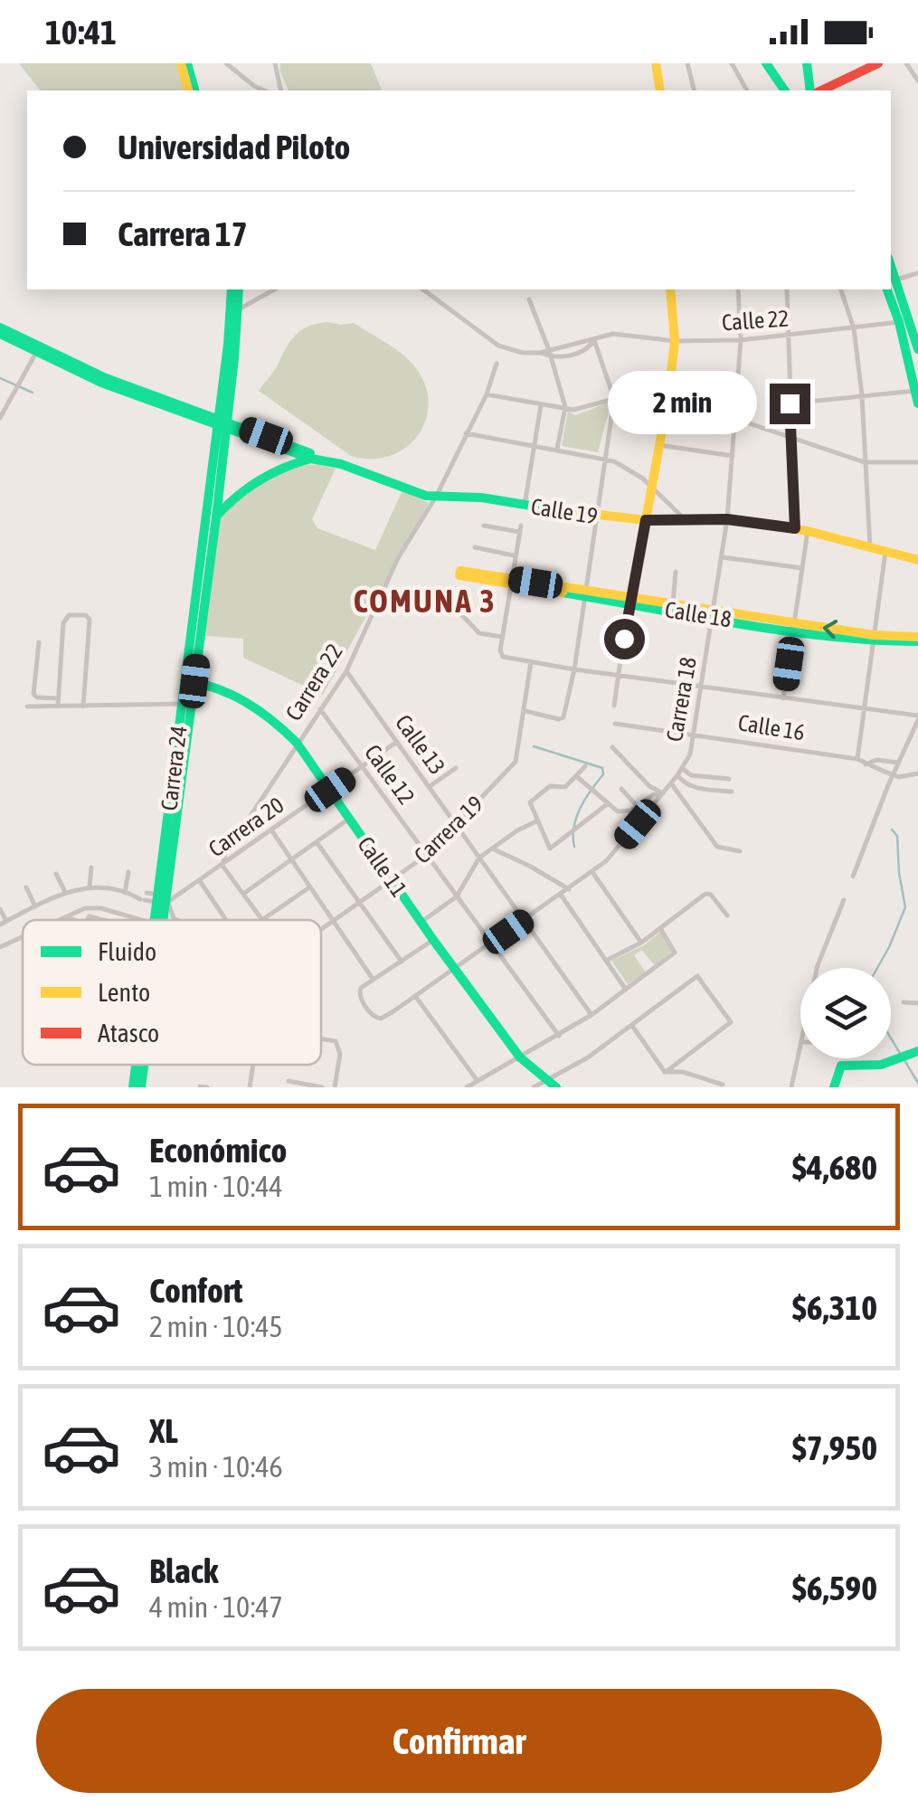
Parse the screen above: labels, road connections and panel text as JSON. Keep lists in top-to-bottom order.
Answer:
{
  "streets": {
    "street": [
      "Calle 22",
      "Calle 19",
      "Calle 18",
      "Carrera 22",
      "Carrera 18",
      "Calle 16",
      "Calle 13",
      "Carrera 24",
      "Calle 12",
      "Carrera 20",
      "Carrera 19",
      "Calle 11"
    ]
  },
  "crossings": [
    ["Calle 22", "Carrera 18"],
    ["Calle 19", "Carrera 22"],
    ["Calle 19", "Carrera 18"],
    ["Calle 19", "Carrera 24"],
    ["Calle 18", "Carrera 18"],
    ["Carrera 22", "Calle 13"],
    ["Carrera 22", "Calle 12"],
    ["Carrera 22", "Carrera 20"],
    ["Carrera 22", "Calle 11"],
    ["Carrera 18", "Calle 16"],
    ["Carrera 18", "Calle 13"],
    ["Carrera 18", "Calle 12"],
    ["Carrera 18", "Calle 11"],
    ["Calle 13", "Carrera 20"],
    ["Calle 13", "Carrera 19"],
    ["Carrera 24", "Carrera 20"],
    ["Carrera 24", "Calle 11"],
    ["Calle 12", "Carrera 20"],
    ["Calle 12", "Carrera 19"],
    ["Carrera 20", "Calle 11"],
    ["Carrera 19", "Calle 11"]
  ],
  "districts": ["COMUNA 3"],
  "legend": ["Fluido", "Lento", "Atasco"],
  "page": {
    "status": "10:41",
    "banner": ["Universidad Piloto", "Carrera 17"],
    "bubble": "2 min",
    "list": [
      {
        "name": "Económico",
        "note": "1 min · 10:44",
        "value": "$4,680"
      },
      {
        "name": "Confort",
        "note": "2 min · 10:45",
        "value": "$6,310"
      },
      {
        "name": "XL",
        "note": "3 min · 10:46",
        "value": "$7,950"
      },
      {
        "name": "Black",
        "note": "4 min · 10:47",
        "value": "$6,590"
      }
    ],
    "buttons": "Confirmar"
  }
}
